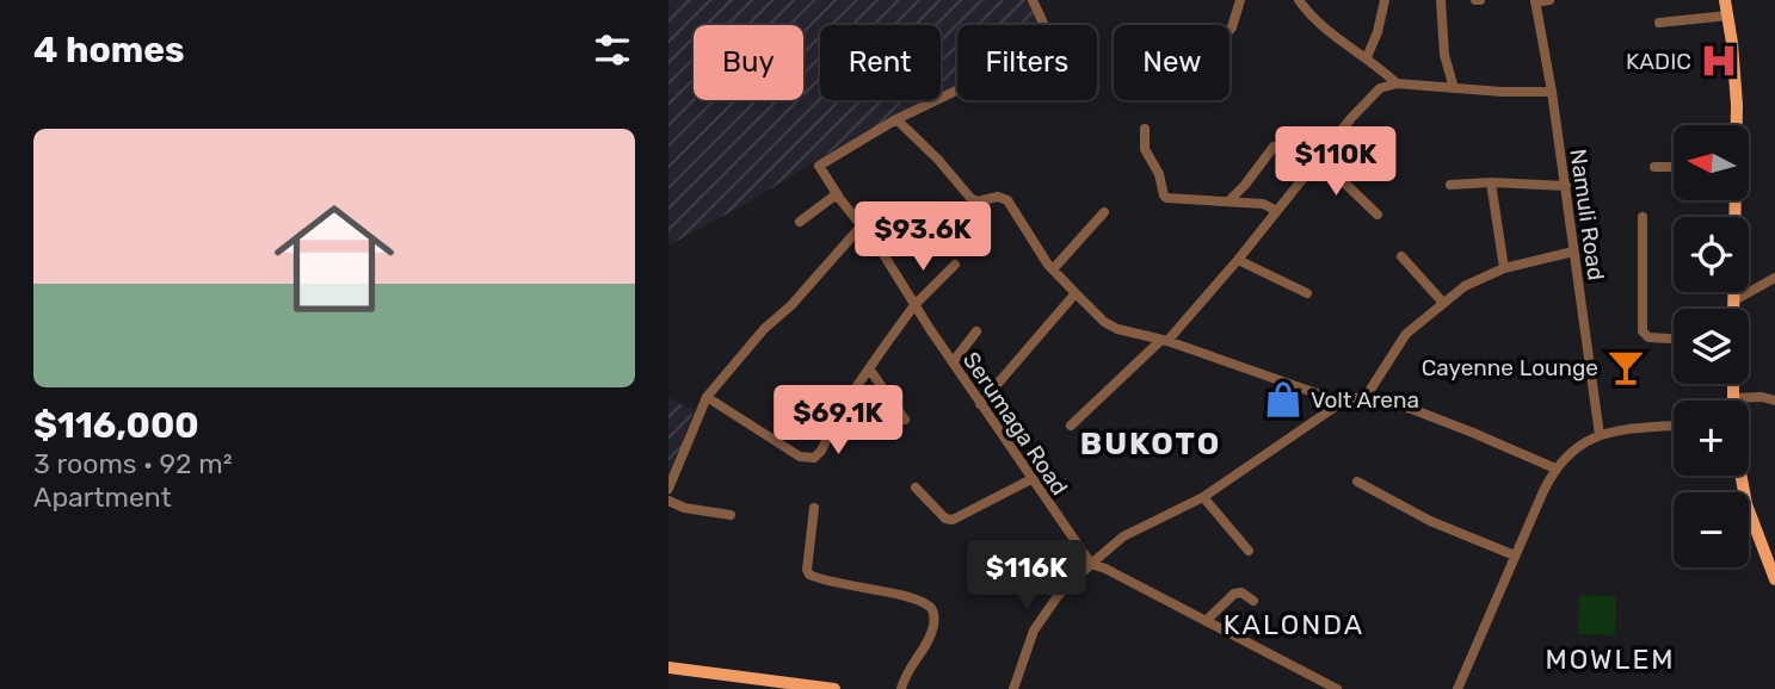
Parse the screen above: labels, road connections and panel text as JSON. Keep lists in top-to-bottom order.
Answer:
{
  "streets": {
    "street": ["Namuli Road", "Serumaga Road"]
  },
  "districts": ["BUKOTO", "KALONDA", "MOWLEM"],
  "places": {
    "hospital": ["KADIC"],
    "bar": ["Cayenne Lounge"],
    "shop": ["Volt Arena"]
  },
  "north": "left",
  "page": {
    "heading": "4 homes",
    "chip": [
      "Buy",
      "Rent",
      "Filters",
      "New"
    ],
    "list": [
      {
        "name": "$116,000",
        "note": "3 rooms · 92 m² · Apartment"
      }
    ],
    "map_buttons": ["+", "−"],
    "price": [
      "$110K",
      "$93.6K",
      "$69.1K",
      "$116K"
    ]
  }
}
